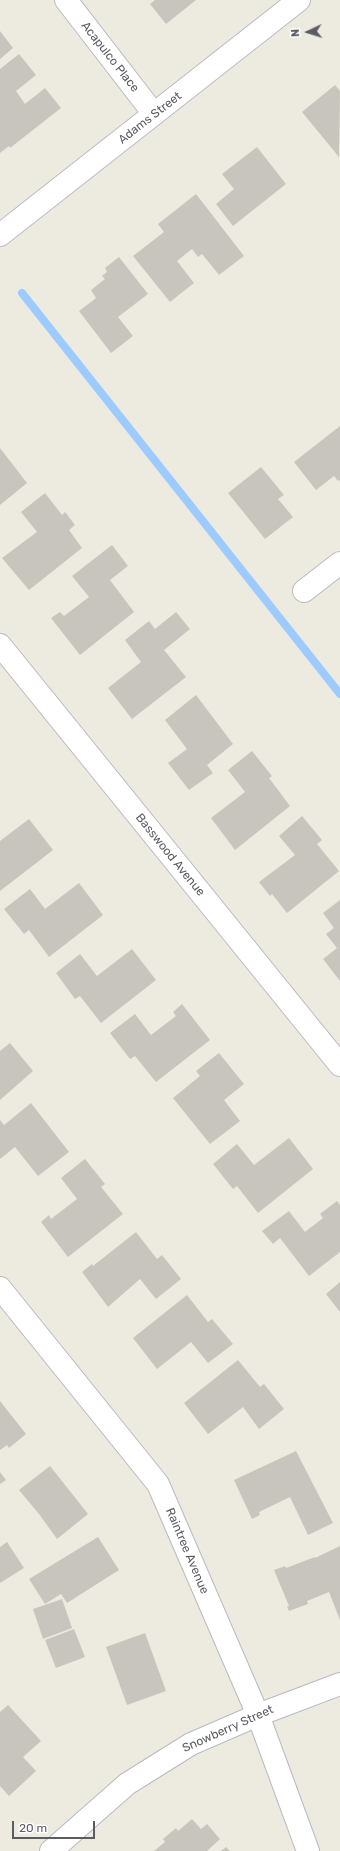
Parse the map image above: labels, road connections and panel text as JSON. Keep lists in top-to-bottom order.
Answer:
{
  "streets": {
    "street": [
      "Acapulco Place",
      "Adams Street",
      "Basswood Avenue",
      "Raintree Avenue",
      "Snowberry Street"
    ]
  },
  "crossings": [
    ["Acapulco Place", "Adams Street"],
    ["Raintree Avenue", "Snowberry Street"]
  ],
  "scale_bar": "20 m",
  "north": "left"
}
